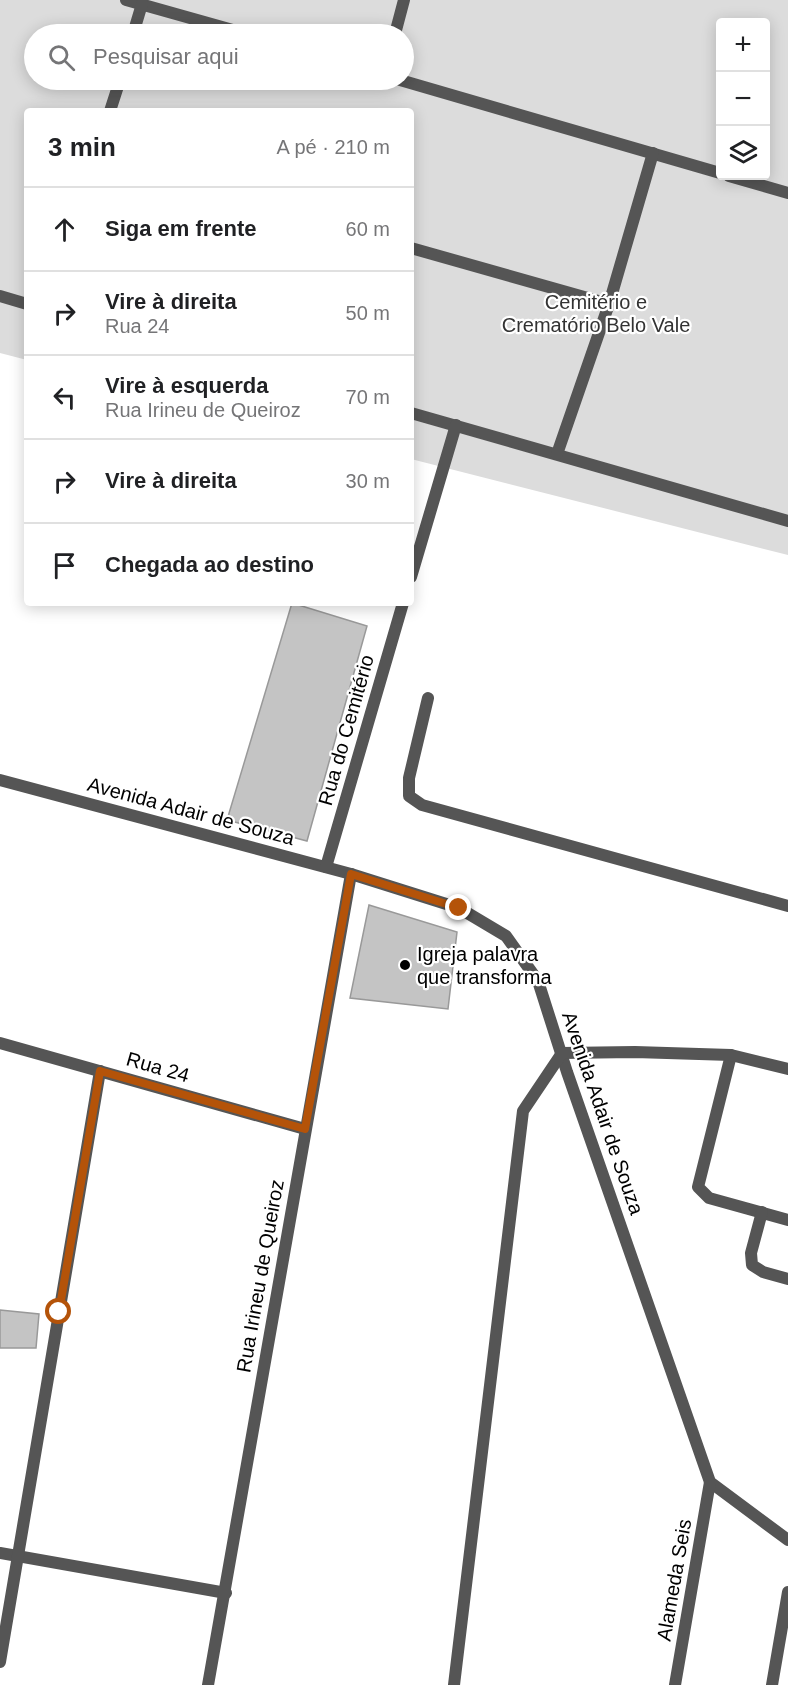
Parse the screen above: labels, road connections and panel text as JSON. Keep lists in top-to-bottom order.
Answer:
{
  "streets": {
    "street": [
      "Rua do Cemitério",
      "Avenida Adair de Souza",
      "Rua 24",
      "Rua Irineu de Queiroz",
      "Alameda Seis"
    ]
  },
  "crossings": [
    ["Rua do Cemitério", "Avenida Adair de Souza"],
    ["Avenida Adair de Souza", "Rua Irineu de Queiroz"],
    ["Avenida Adair de Souza", "Alameda Seis"],
    ["Rua 24", "Rua Irineu de Queiroz"]
  ],
  "parks": ["Cemitério e Crematório Belo Vale"],
  "places": ["Igreja palavra que transforma"],
  "page": {
    "map_buttons": ["+", "−"],
    "search": "Pesquisar aqui",
    "heading": ["3 min", "A pé · 210 m"],
    "list": [
      ["Siga em frente", "60 m"],
      ["Vire à direita", "Rua 24", "50 m"],
      ["Vire à esquerda", "Rua Irineu de Queiroz", "70 m"],
      ["Vire à direita", "30 m"],
      "Chegada ao destino"
    ]
  }
}
